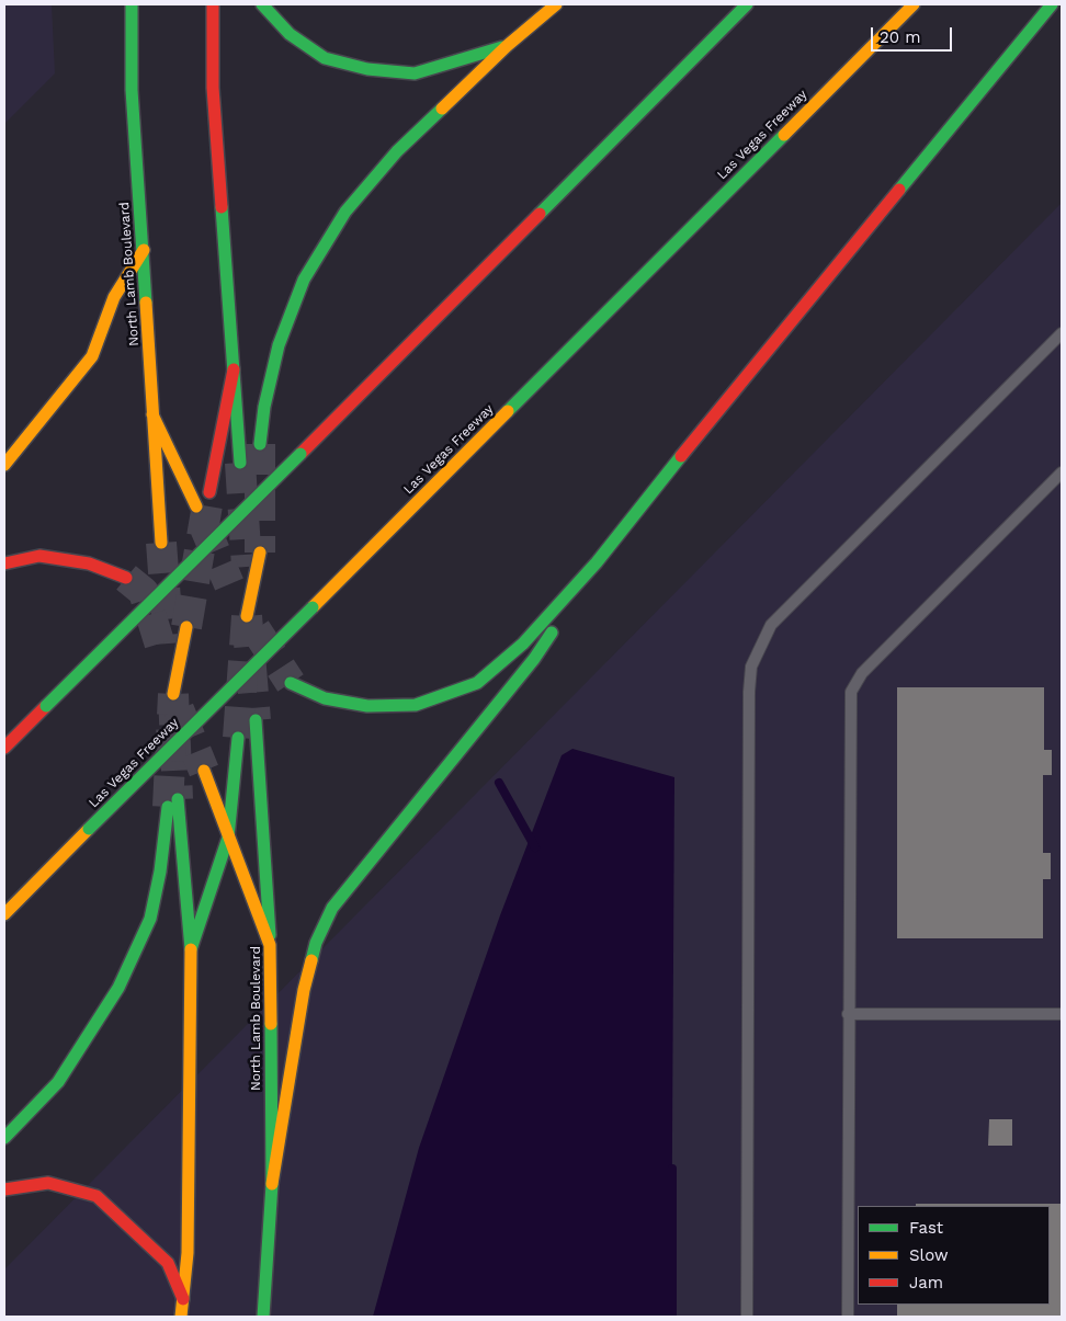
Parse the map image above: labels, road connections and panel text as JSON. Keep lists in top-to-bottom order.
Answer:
{
  "streets": {
    "main road": ["Las Vegas Freeway", "North Lamb Boulevard"]
  },
  "legend": ["Fast", "Slow", "Jam"],
  "scale_bar": "20 m"
}
